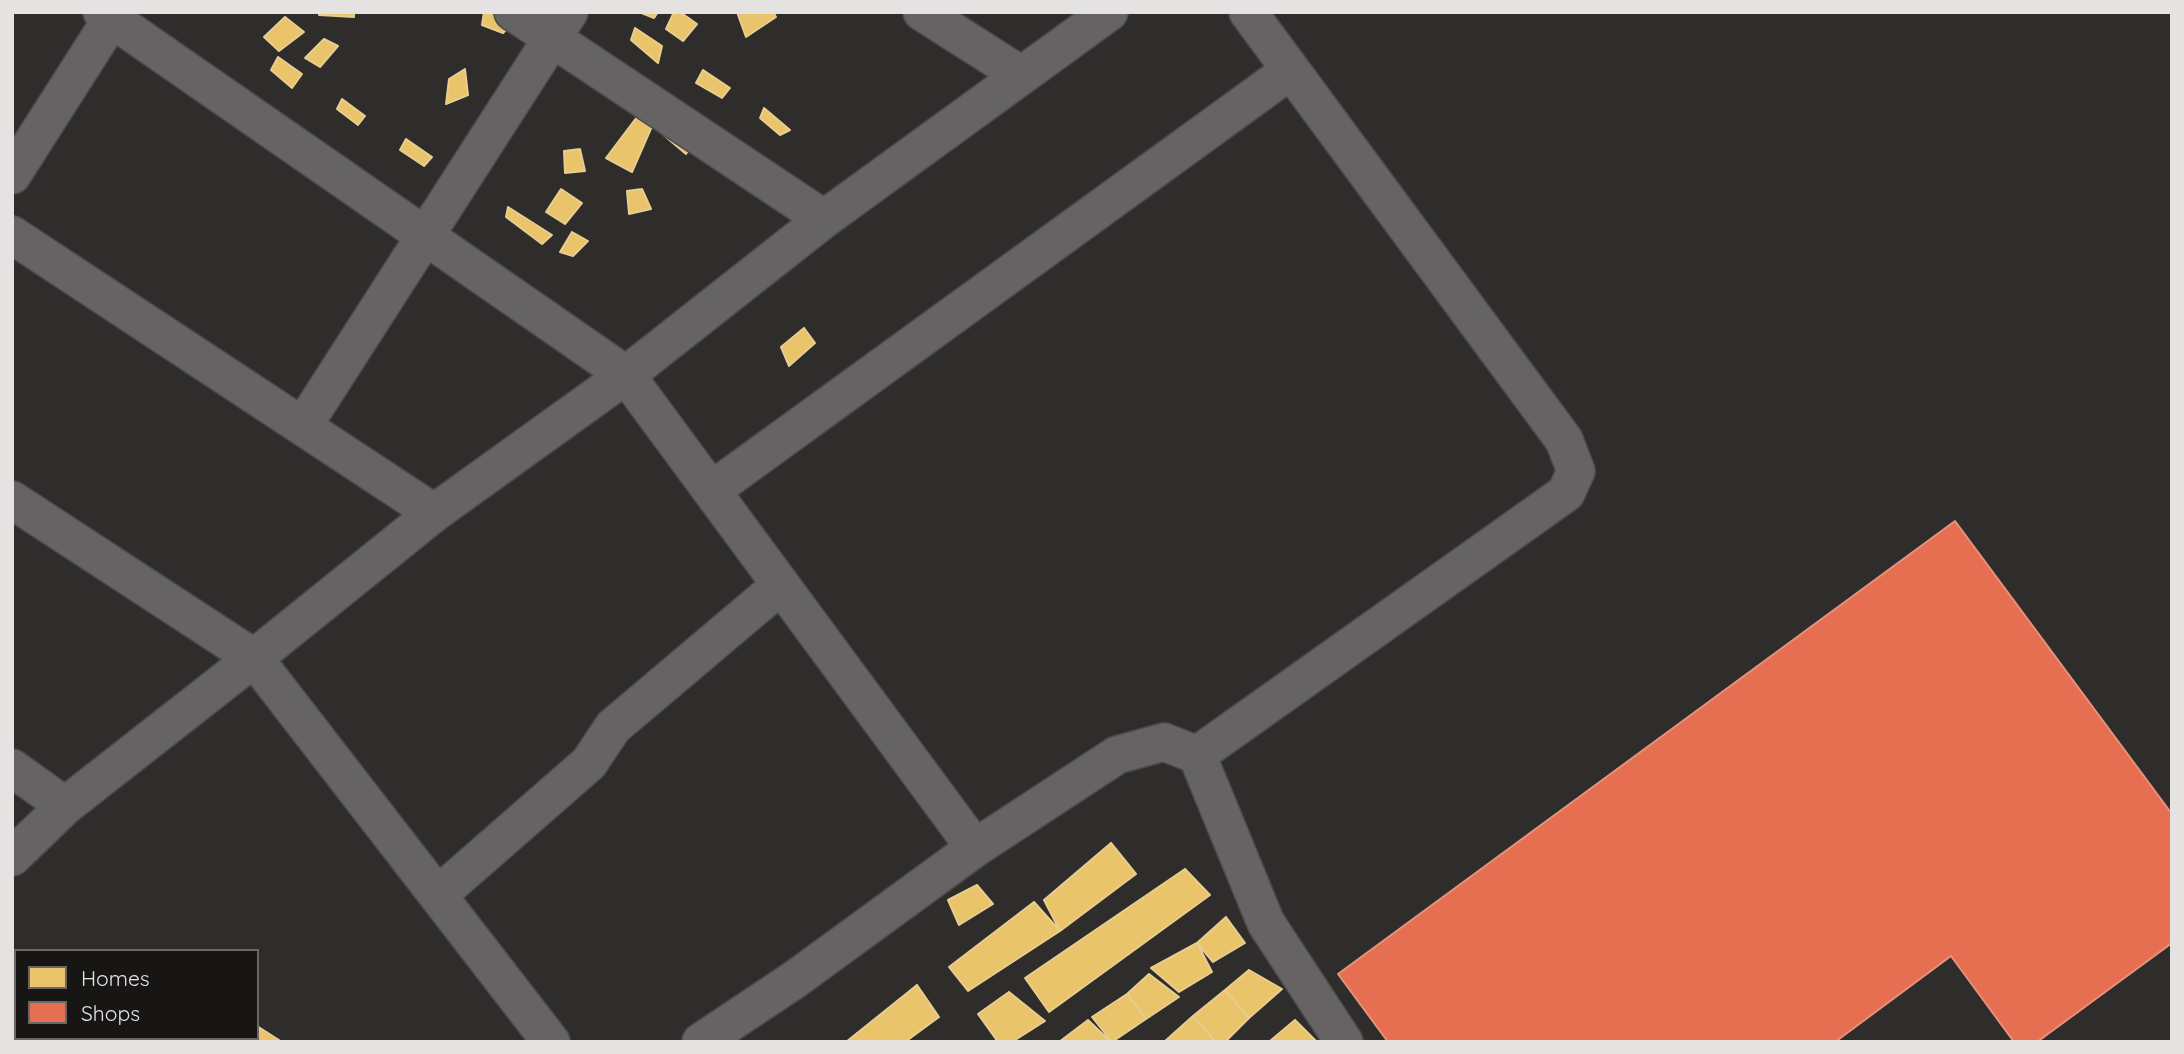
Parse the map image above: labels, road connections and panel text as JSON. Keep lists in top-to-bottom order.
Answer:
{
  "legend": ["Homes", "Shops"]
}
